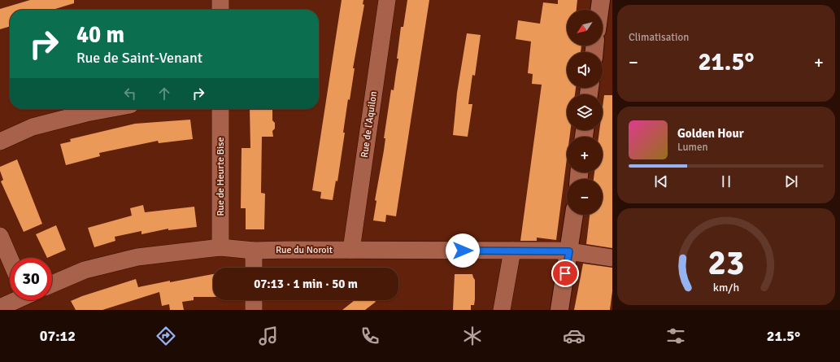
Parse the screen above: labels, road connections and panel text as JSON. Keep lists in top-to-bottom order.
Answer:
{
  "streets": {
    "street": ["Rue de l'Aquilon", "Rue de Heurte Bise", "Rue du Noroit"]
  },
  "crossings": [
    ["Rue de l'Aquilon", "Rue du Noroit"],
    ["Rue de Heurte Bise", "Rue du Noroit"]
  ],
  "north": "bottom left",
  "page": {
    "tile": "Climatisation",
    "map_buttons": ["+", "−"],
    "turn": ["40 m", "Rue de Saint-Venant"],
    "heat": ["−", "21.5°", "+"],
    "song": ["Golden Hour", "Lumen"],
    "limit": "30",
    "trip": "07:13 · 1 min · 50 m",
    "tabs": ["07:12", "21.5°"],
    "gauge": ["23", "km/h"]
  }
}
